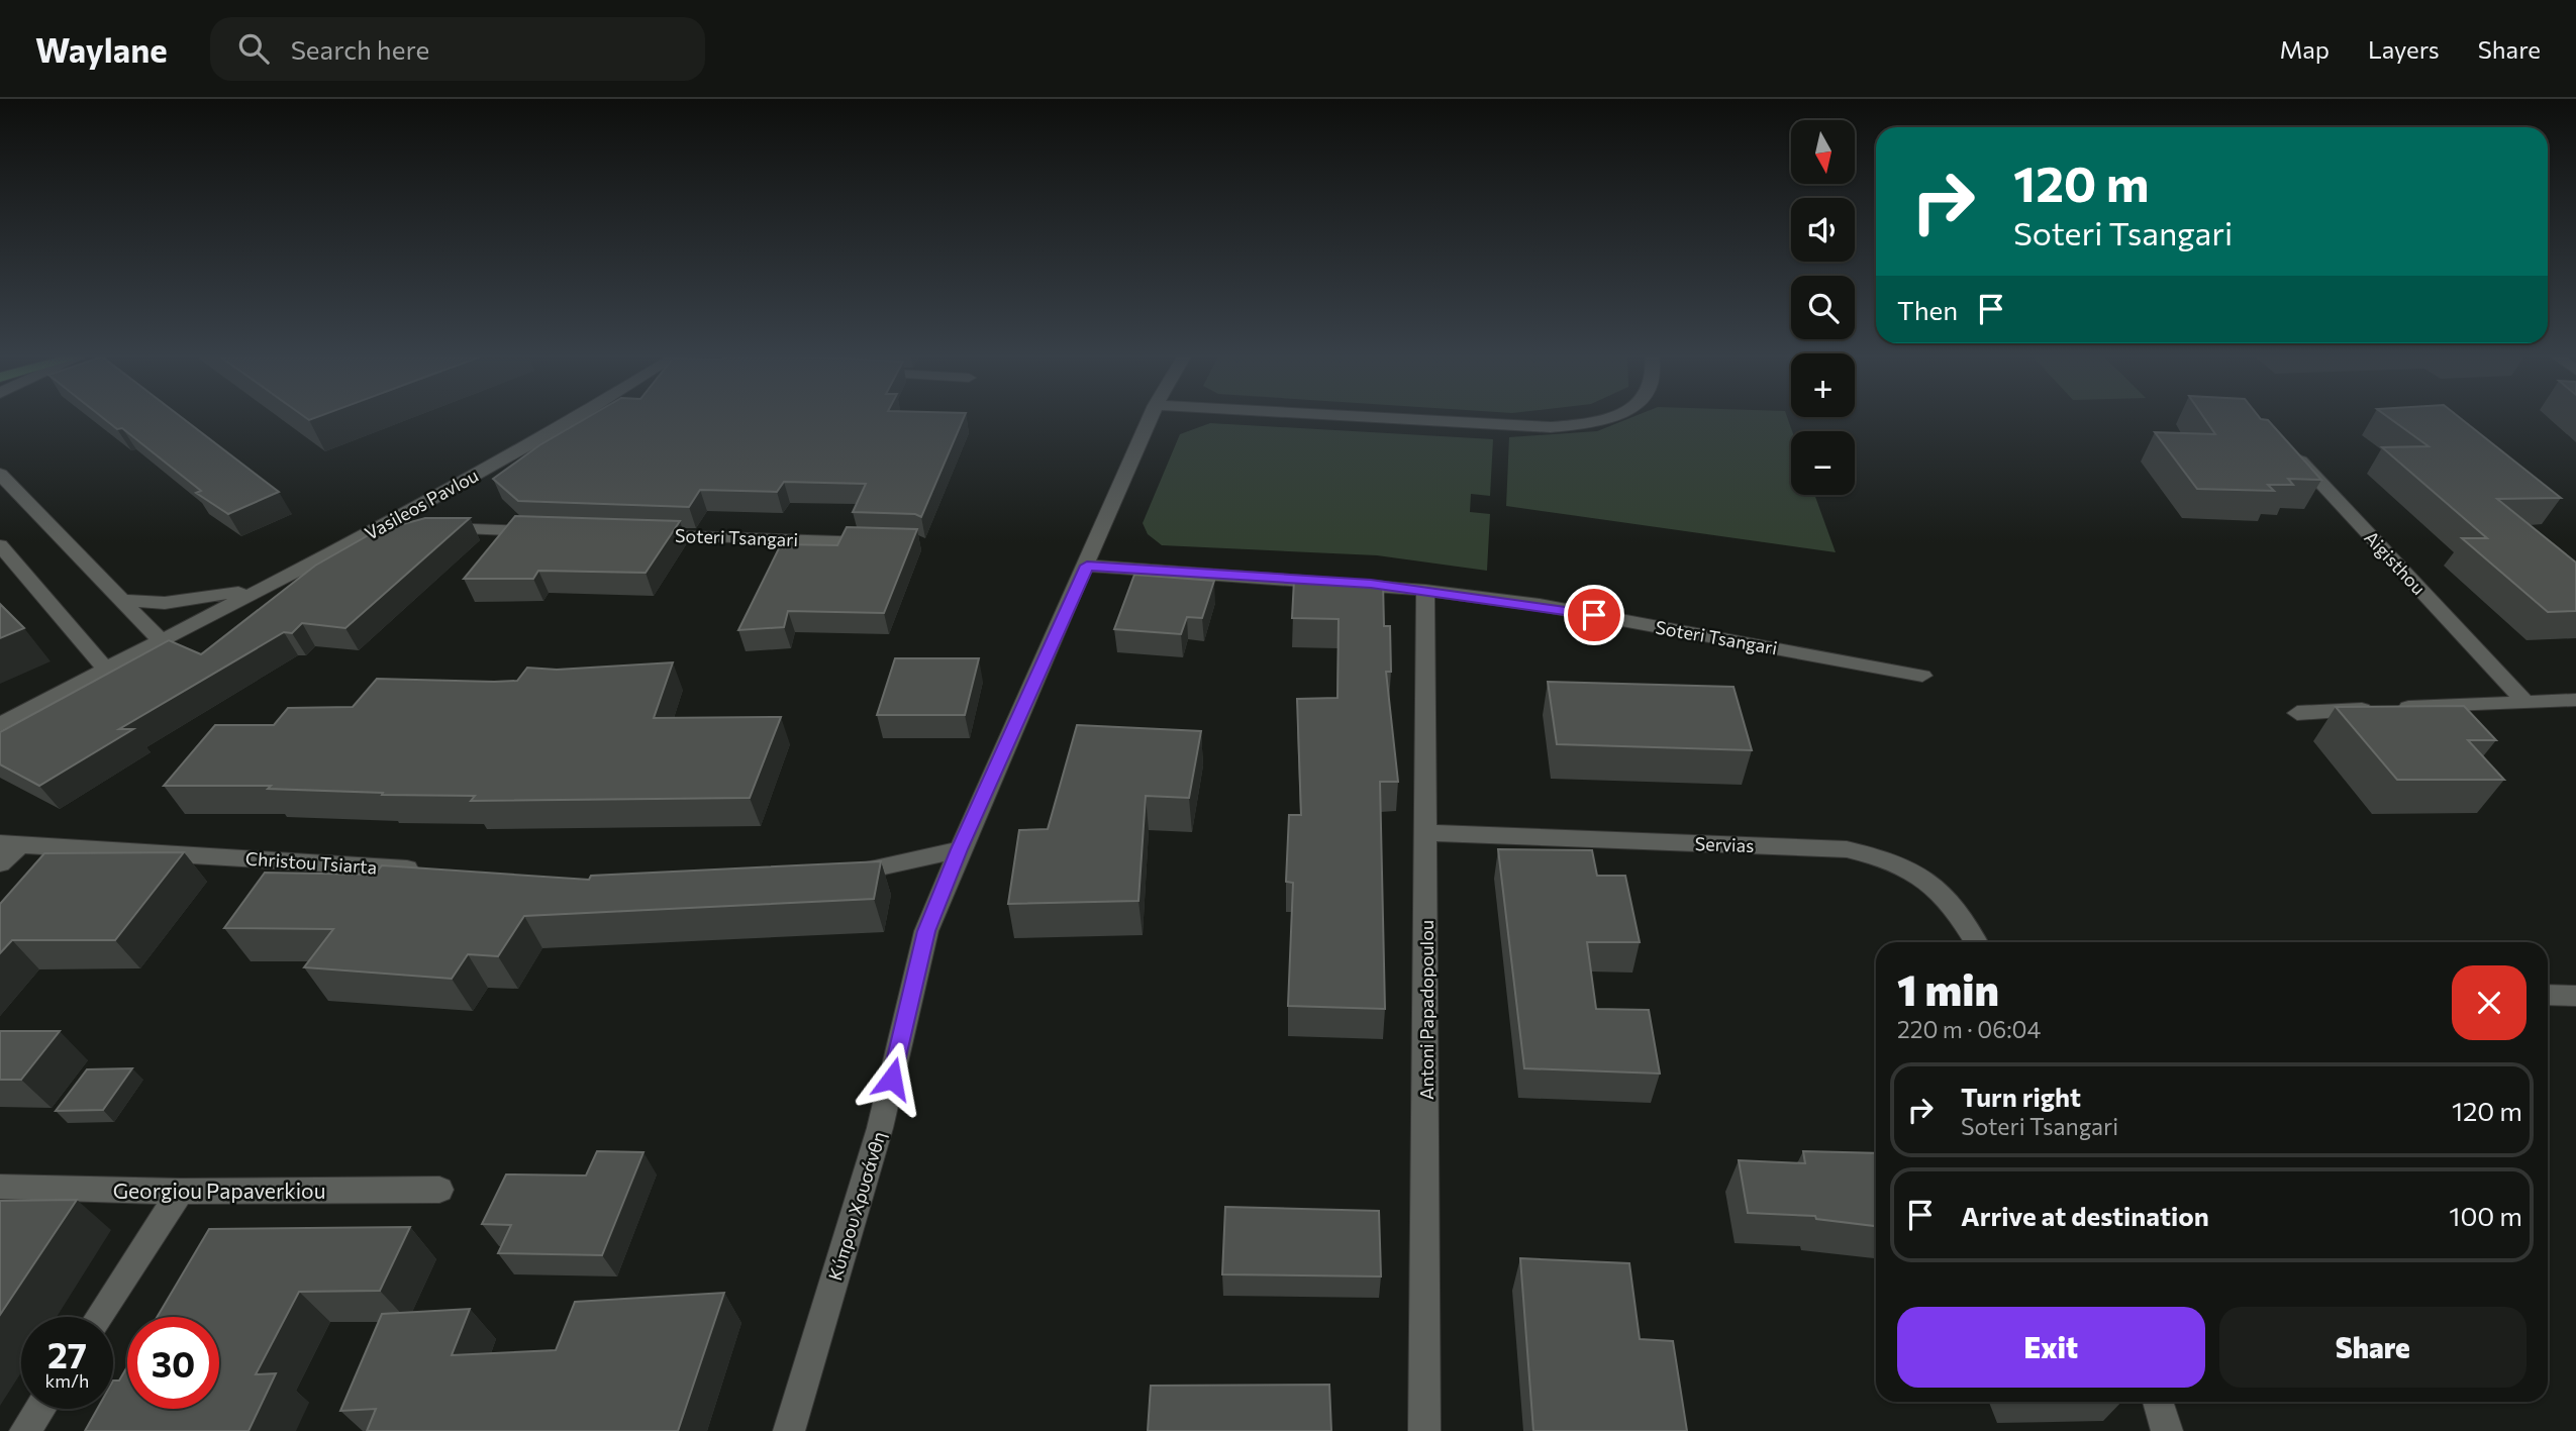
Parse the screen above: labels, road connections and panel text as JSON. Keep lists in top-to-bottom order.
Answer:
{
  "streets": {
    "street": [
      "Vasileos Pavlou",
      "Soteri Tsangari",
      "Aigisthou",
      "Servias",
      "Christou Tsiarta",
      "Antoni Papadopoulou",
      "Georgiou Papaverkiou",
      "Κύπρου Χρυσάνθη"
    ]
  },
  "crossings": [
    ["Soteri Tsangari", "Antoni Papadopoulou"],
    ["Soteri Tsangari", "Κύπρου Χρυσάνθη"],
    ["Servias", "Antoni Papadopoulou"]
  ],
  "north": "bottom",
  "page": {
    "header": "Waylane",
    "search": "Search here",
    "nav": ["Map", "Layers", "Share"],
    "map_buttons": ["+", "−"],
    "turn": ["120 m", "Soteri Tsangari"],
    "then": "Then",
    "heading": ["1 min", "220 m · 06:04"],
    "list": [
      {
        "name": "Turn right",
        "note": "Soteri Tsangari",
        "value": "120 m"
      },
      {
        "name": "Arrive at destination",
        "value": "100 m"
      }
    ],
    "buttons": ["Exit", "Share"],
    "speed": "27 km/h",
    "limit": "30"
  }
}
